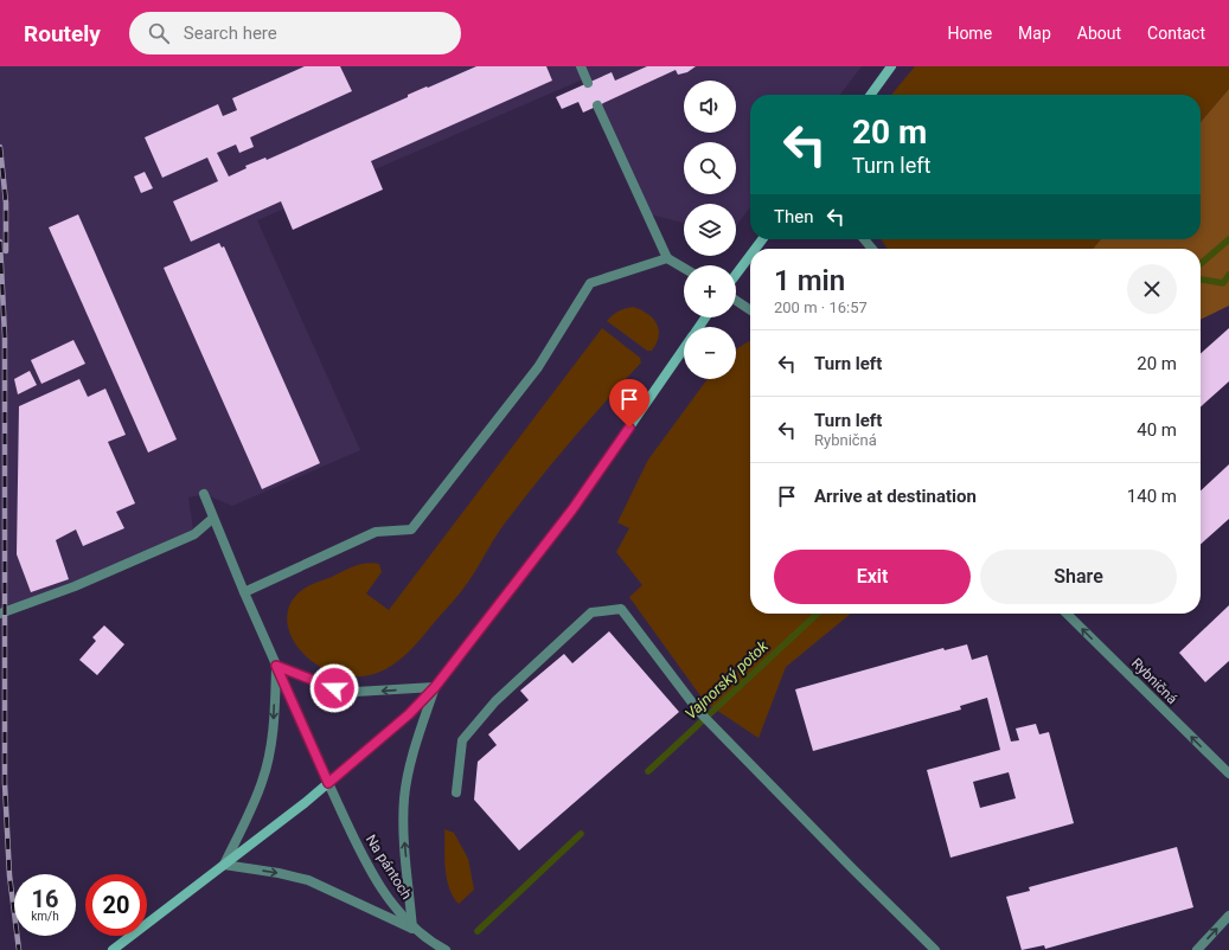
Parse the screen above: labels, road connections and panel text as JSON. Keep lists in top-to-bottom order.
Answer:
{
  "streets": {
    "street": ["Rybničná", "Na pántoch"]
  },
  "one_way": ["Rybničná"],
  "water": ["Vajnorský potok"],
  "page": {
    "header": "Routely",
    "search": "Search here",
    "nav": [
      "Home",
      "Map",
      "About",
      "Contact"
    ],
    "map_buttons": ["+", "−"],
    "turn": ["20 m", "Turn left"],
    "then": "Then",
    "heading": ["1 min", "200 m · 16:57"],
    "list": [
      {
        "name": "Turn left",
        "value": "20 m"
      },
      {
        "name": "Turn left",
        "note": "Rybničná",
        "value": "40 m"
      },
      {
        "name": "Arrive at destination",
        "value": "140 m"
      }
    ],
    "buttons": ["Exit", "Share"],
    "speed": "16 km/h",
    "limit": "20"
  }
}
